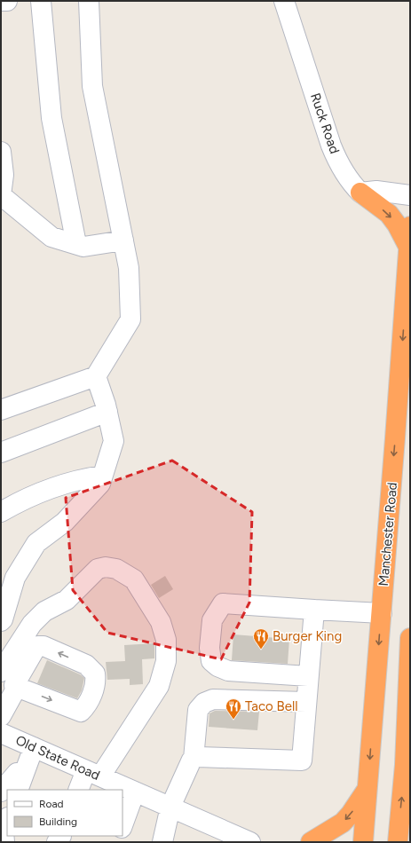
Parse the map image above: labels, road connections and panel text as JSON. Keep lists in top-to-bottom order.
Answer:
{
  "streets": {
    "highway": ["Manchester Road"],
    "street": ["Ruck Road", "Old State Road"]
  },
  "one_way": ["Manchester Road"],
  "places": {
    "restaurant": ["Burger King", "Taco Bell"]
  },
  "legend": ["Road", "Building"]
}
